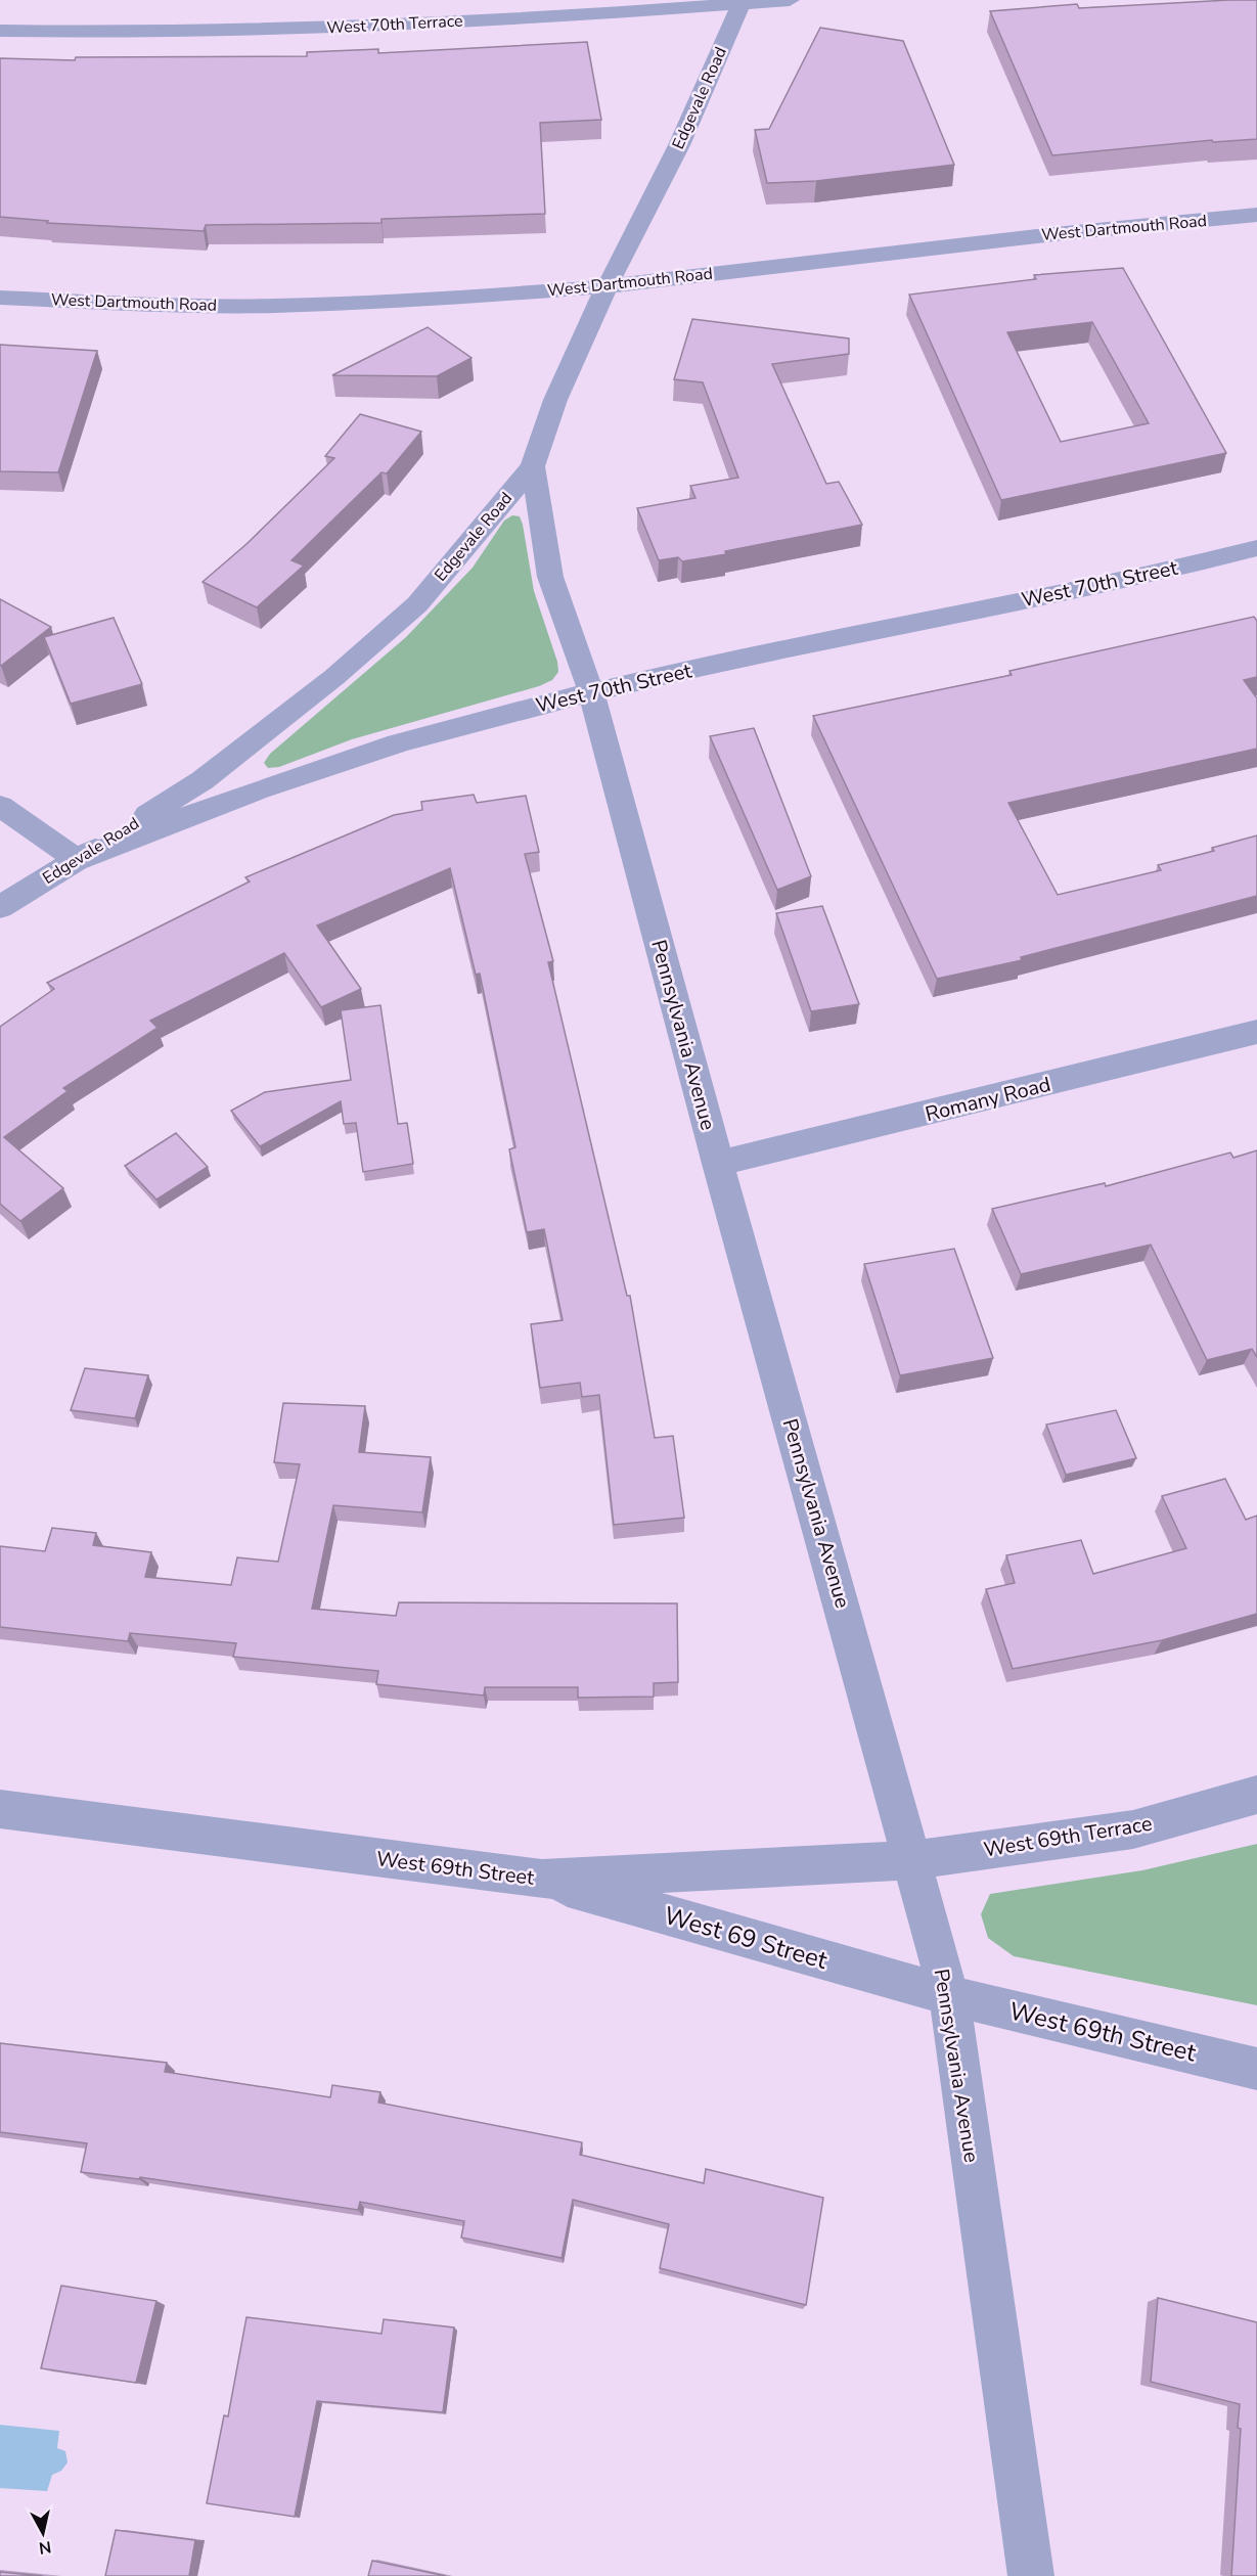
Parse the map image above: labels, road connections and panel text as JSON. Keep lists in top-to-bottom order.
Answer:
{
  "streets": {
    "street": [
      "West 70th Terrace",
      "Edgevale Road",
      "West Dartmouth Road",
      "West 70th Street",
      "Pennsylvania Avenue",
      "Romany Road",
      "West 69th Terrace",
      "West 69th Street",
      "West 69 Street"
    ]
  },
  "crossings": [
    ["West 70th Terrace", "Edgevale Road"],
    ["Edgevale Road", "West Dartmouth Road"],
    ["Edgevale Road", "West 70th Street"],
    ["Edgevale Road", "Pennsylvania Avenue"],
    ["West 70th Street", "Pennsylvania Avenue"],
    ["Pennsylvania Avenue", "Romany Road"],
    ["Pennsylvania Avenue", "West 69th Terrace"],
    ["Pennsylvania Avenue", "West 69th Street"],
    ["Pennsylvania Avenue", "West 69 Street"],
    ["West 69th Terrace", "West 69th Street"],
    ["West 69th Street", "West 69 Street"]
  ],
  "north": "bottom"
}
